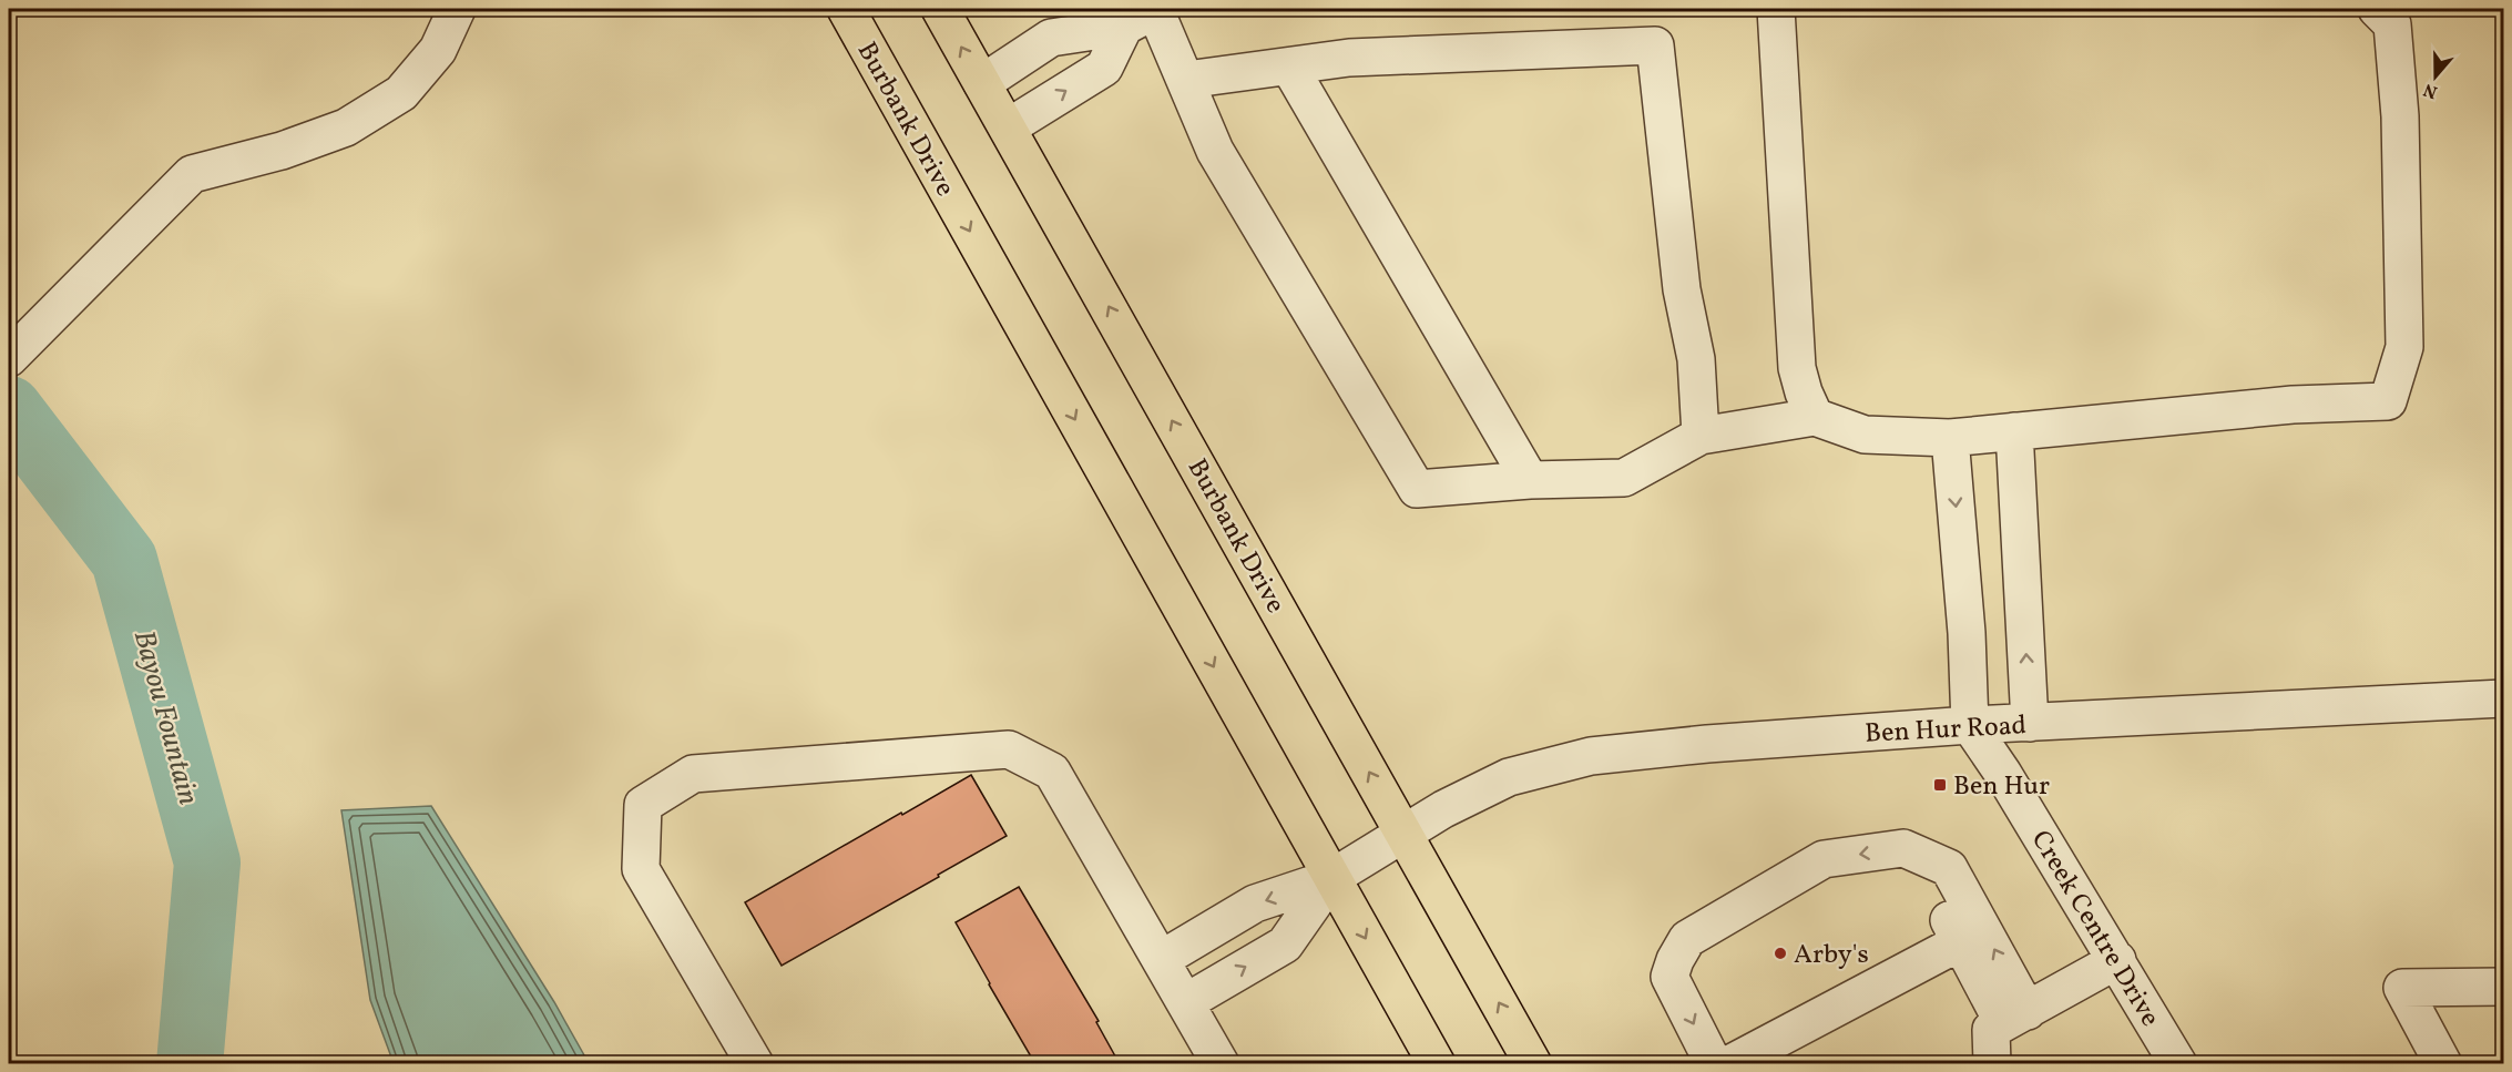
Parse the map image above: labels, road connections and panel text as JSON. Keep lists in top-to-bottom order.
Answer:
{
  "streets": {
    "main road": ["Burbank Drive"],
    "street": ["Ben Hur Road", "Creek Centre Drive"]
  },
  "crossings": [
    ["Burbank Drive", "Ben Hur Road"],
    ["Ben Hur Road", "Creek Centre Drive"]
  ],
  "water": ["Bayou Fountain"],
  "places": {
    "transit": ["Ben Hur"],
    "other": ["Arby's"]
  },
  "north": "bottom"
}
